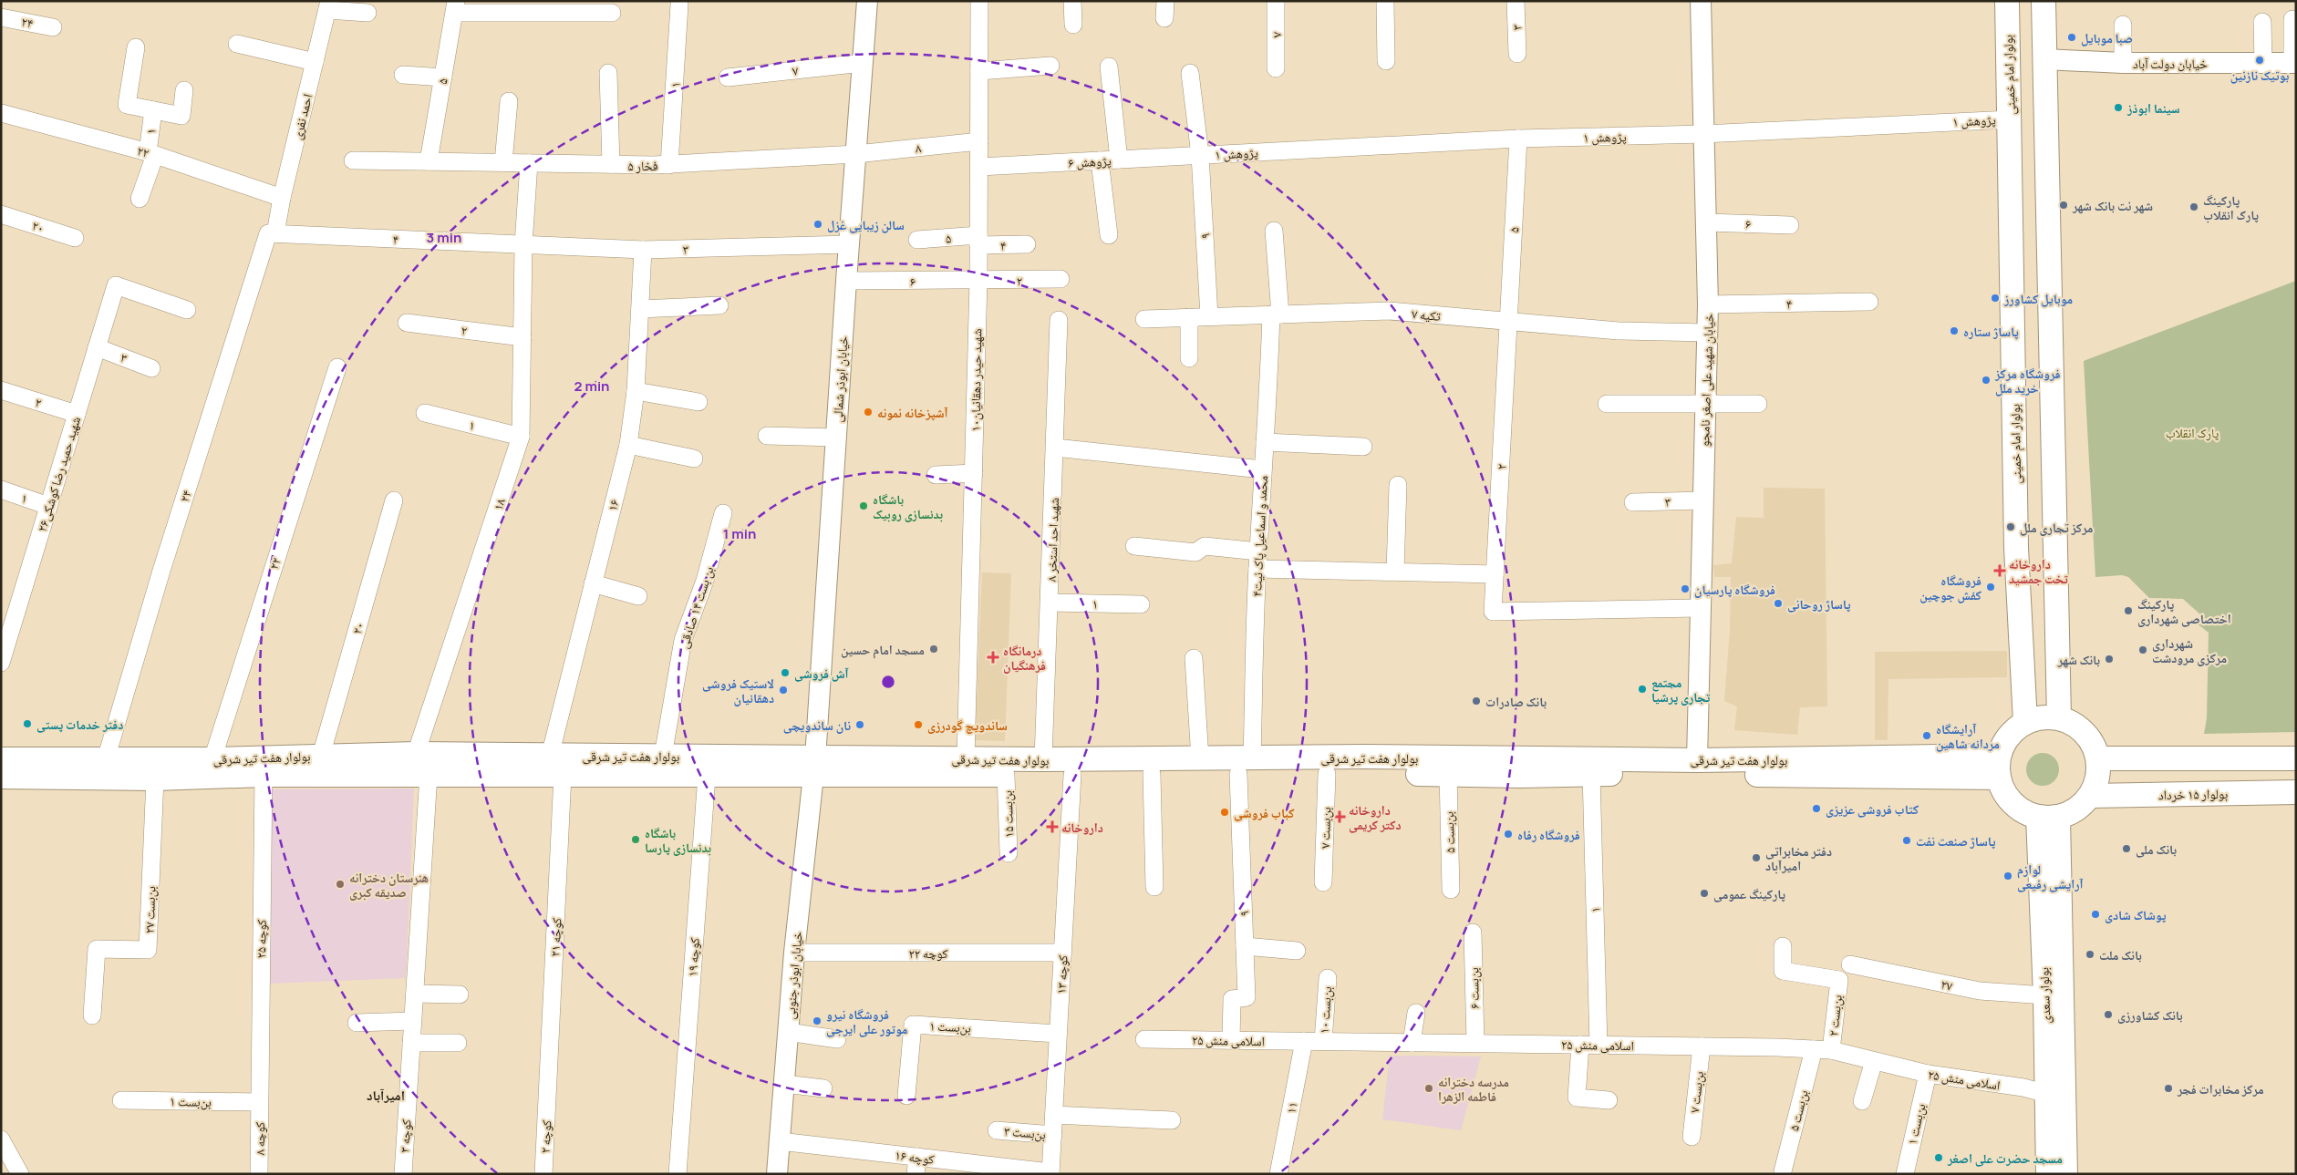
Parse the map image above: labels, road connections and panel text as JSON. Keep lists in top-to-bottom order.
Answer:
{
  "streets": {
    "main road": [
      "بولوار امام خمینی",
      "بولوار هفت تیر شرقی",
      "بولوار ۱۵ خرداد",
      "بولوار سعدی"
    ],
    "street": [
      "۲۴",
      "۳",
      "۷",
      "خیابان دولت آباد",
      "۵",
      "۱",
      "احمد نفری",
      "پژوهش ۱",
      "۸",
      "۲۲",
      "پژوهش ۶",
      "فخار ۵",
      "۶",
      "۲۰",
      "۹",
      "۴",
      "۲",
      "تکیه ۷",
      "خیابان ابوذر شمالی",
      "شهید حیدر دهقانیان۱۰",
      "خیابان شهید علی اصغر نامجو",
      "شهید حمید رضا کوشکی۲۶",
      "۱۸",
      "۱۶",
      "محمد و اسماعیل پاک نیت۴",
      "شهید احد استخر ۸",
      "بن بست ۱۴ صادقی",
      "بن‌بست ۱۵",
      "بن‌بست ۷",
      "بن‌بست ۵",
      "بن‌بست ۲۷",
      "کوچه ۲۱",
      "کوچه ۲۵",
      "کوچه ۲۲",
      "کوچه ۱۹",
      "کوچه ۱۳",
      "خیابان ابوذر جنوبی",
      "۲۷",
      "بن‌بست ۶",
      "بن‌بست ۱۰",
      "بن‌بست ۲",
      "بن‌بست ۱",
      "اسلامی منش ۲۵",
      "۱۱",
      "بن‌بست ۳",
      "کوچه ۳",
      "کوچه ۲",
      "کوچه ۸",
      "کوچه ۱۶"
    ]
  },
  "crossings": [
    ["۲۴", "احمد نفری"],
    ["۲۴", "۴"],
    ["۲۴", "بولوار هفت تیر شرقی"],
    ["۳", "۴"],
    ["۳", "خیابان ابوذر شمالی"],
    ["۳", "خیابان شهید علی اصغر نامجو"],
    ["۳", "شهید حمید رضا کوشکی۲۶"],
    ["۳", "۱۸"],
    ["۳", "۱۶"],
    ["۷", "خیابان ابوذر شمالی"],
    ["بولوار امام خمینی", "پژوهش ۱"],
    ["بولوار امام خمینی", "بولوار هفت تیر شرقی"],
    ["بولوار امام خمینی", "بولوار ۱۵ خرداد"],
    ["بولوار امام خمینی", "بولوار سعدی"],
    ["۵", "پژوهش ۱"],
    ["۵", "فخار ۵"],
    ["۵", "۴"],
    ["۵", "۲"],
    ["۵", "تکیه ۷"],
    ["۵", "شهید حیدر دهقانیان۱۰"],
    ["۱", "۲۲"],
    ["۱", "فخار ۵"],
    ["۱", "شهید حمید رضا کوشکی۲۶"],
    ["۱", "۱۸"],
    ["۱", "شهید احد استخر ۸"],
    ["۱", "بولوار هفت تیر شرقی"],
    ["۱", "اسلامی منش ۲۵"],
    ["احمد نفری", "۲۲"],
    ["احمد نفری", "۴"],
    ["پژوهش ۱", "پژوهش ۶"],
    ["پژوهش ۱", "۹"],
    ["پژوهش ۱", "خیابان شهید علی اصغر نامجو"],
    ["۸", "فخار ۵"],
    ["۸", "خیابان ابوذر شمالی"],
    ["۸", "شهید حیدر دهقانیان۱۰"],
    ["۲۲", "بولوار هفت تیر شرقی"],
    ["پژوهش ۶", "۹"],
    ["پژوهش ۶", "شهید حیدر دهقانیان۱۰"],
    ["فخار ۵", "خیابان ابوذر شمالی"],
    ["فخار ۵", "۱۸"],
    ["۶", "۲"],
    ["۶", "خیابان ابوذر شمالی"],
    ["۶", "شهید حیدر دهقانیان۱۰"],
    ["۶", "خیابان شهید علی اصغر نامجو"],
    ["۲۰", "بولوار هفت تیر شرقی"],
    ["۹", "تکیه ۷"],
    ["۹", "محمد و اسماعیل پاک نیت۴"],
    ["۹", "بولوار هفت تیر شرقی"],
    ["۹", "اسلامی منش ۲۵"],
    ["۴", "شهید حیدر دهقانیان۱۰"],
    ["۴", "خیابان شهید علی اصغر نامجو"],
    ["۴", "۱۸"],
    ["۲", "تکیه ۷"],
    ["۲", "شهید حیدر دهقانیان۱۰"],
    ["۲", "خیابان شهید علی اصغر نامجو"],
    ["۲", "شهید حمید رضا کوشکی۲۶"],
    ["۲", "۱۸"],
    ["تکیه ۷", "خیابان شهید علی اصغر نامجو"],
    ["تکیه ۷", "محمد و اسماعیل پاک نیت۴"],
    ["خیابان ابوذر شمالی", "بولوار هفت تیر شرقی"],
    ["خیابان ابوذر شمالی", "خیابان ابوذر جنوبی"],
    ["شهید حیدر دهقانیان۱۰", "بولوار هفت تیر شرقی"],
    ["خیابان شهید علی اصغر نامجو", "بولوار هفت تیر شرقی"],
    ["۱۸", "بولوار هفت تیر شرقی"],
    ["۱۶", "بولوار هفت تیر شرقی"],
    ["محمد و اسماعیل پاک نیت۴", "بولوار هفت تیر شرقی"],
    ["شهید احد استخر ۸", "بولوار هفت تیر شرقی"],
    ["بن بست ۱۴ صادقی", "بولوار هفت تیر شرقی"],
    ["بولوار هفت تیر شرقی", "بولوار ۱۵ خرداد"],
    ["بولوار هفت تیر شرقی", "بن‌بست ۱۵"],
    ["بولوار هفت تیر شرقی", "بن‌بست ۷"],
    ["بولوار هفت تیر شرقی", "بن‌بست ۵"],
    ["بولوار هفت تیر شرقی", "بن‌بست ۲۷"],
    ["بولوار هفت تیر شرقی", "کوچه ۲۱"],
    ["بولوار هفت تیر شرقی", "کوچه ۲۵"],
    ["بولوار هفت تیر شرقی", "کوچه ۱۹"],
    ["بولوار هفت تیر شرقی", "کوچه ۱۳"],
    ["بولوار هفت تیر شرقی", "خیابان ابوذر جنوبی"],
    ["بولوار هفت تیر شرقی", "بولوار سعدی"],
    ["بولوار هفت تیر شرقی", "کوچه ۳"],
    ["بولوار ۱۵ خرداد", "بولوار سعدی"],
    ["بن‌بست ۷", "اسلامی منش ۲۵"],
    ["بن‌بست ۵", "اسلامی منش ۲۵"],
    ["کوچه ۲۱", "کوچه ۲"],
    ["کوچه ۲۵", "بن‌بست ۱"],
    ["کوچه ۲۵", "کوچه ۸"],
    ["کوچه ۲۲", "کوچه ۱۳"],
    ["کوچه ۲۲", "خیابان ابوذر جنوبی"],
    ["کوچه ۱۳", "بن‌بست ۱"],
    ["کوچه ۱۳", "بن‌بست ۳"],
    ["کوچه ۱۳", "کوچه ۱۶"],
    ["خیابان ابوذر جنوبی", "کوچه ۱۶"],
    ["۲۷", "بولوار سعدی"],
    ["بن‌بست ۶", "اسلامی منش ۲۵"],
    ["بولوار سعدی", "اسلامی منش ۲۵"],
    ["بن‌بست ۱۰", "اسلامی منش ۲۵"],
    ["بن‌بست ۲", "اسلامی منش ۲۵"],
    ["بن‌بست ۱", "اسلامی منش ۲۵"],
    ["بن‌بست ۱", "کوچه ۸"],
    ["اسلامی منش ۲۵", "۱۱"]
  ],
  "districts": ["امیرآباد"],
  "parks": ["پارک انقلاب"],
  "places": {
    "other": [
      "صبا موبایل",
      "بوتیک نازنین",
      "سینما ابوذز",
      "شهر نت بانک شهر",
      "پارکینگ پارک انقلاب",
      "سالن زیبایی غزل",
      "موبایل کشاورز",
      "پاساژ ستاره",
      "فروشگاه مرکز خرید ملل",
      "آشپزخانه نمونه",
      "باشگاه بدنسازی روبیک",
      "مرکز تجاری ملل",
      "فروشگاه کفش جوچین",
      "فروشگاه پارسیان",
      "پاساژ روحانی",
      "پارکینگ اختصاصی شهرداری",
      "مسجد امام حسین",
      "شهرداری مرکزی مرودشت",
      "بانک شهر",
      "آش فروشی",
      "مجتمع تجاری پرشیا",
      "لاستیک فروشی دهقانیان",
      "بانک صادرات",
      "دفتر خدمات پستی",
      "نان ساندویچی",
      "ساندویچ گودرزی",
      "آرایشگاه مردانه شاهین",
      "کتاب فروشی عزیزی",
      "کباب فروشی",
      "فروشگاه رفاه",
      "باشگاه بدنسازی پارسا",
      "پاساژ صنعت نفت",
      "بانک ملی",
      "دفتر مخابراتی امیرآباد",
      "لوازم آرایشی رفیعی",
      "هنرستان دخترانه صدیقه کبری",
      "پارکینگ عمومی",
      "پوشاک شادی",
      "بانک ملت",
      "بانک کشاورزی",
      "فروشگاه نیرو موتور علی ایرجی",
      "مدرسه دخترانه فاطمه الزهرا",
      "مرکز مخابرات فجر",
      "مسجد حضرت علی اصغر"
    ],
    "health": [
      "داروخانه تخت جمشيد",
      "درمانگاه فرهنگیان",
      "داروخانه دکتر کریمی",
      "داروخانه"
    ]
  },
  "rings": ["3 min", "2 min", "1 min"]
}
